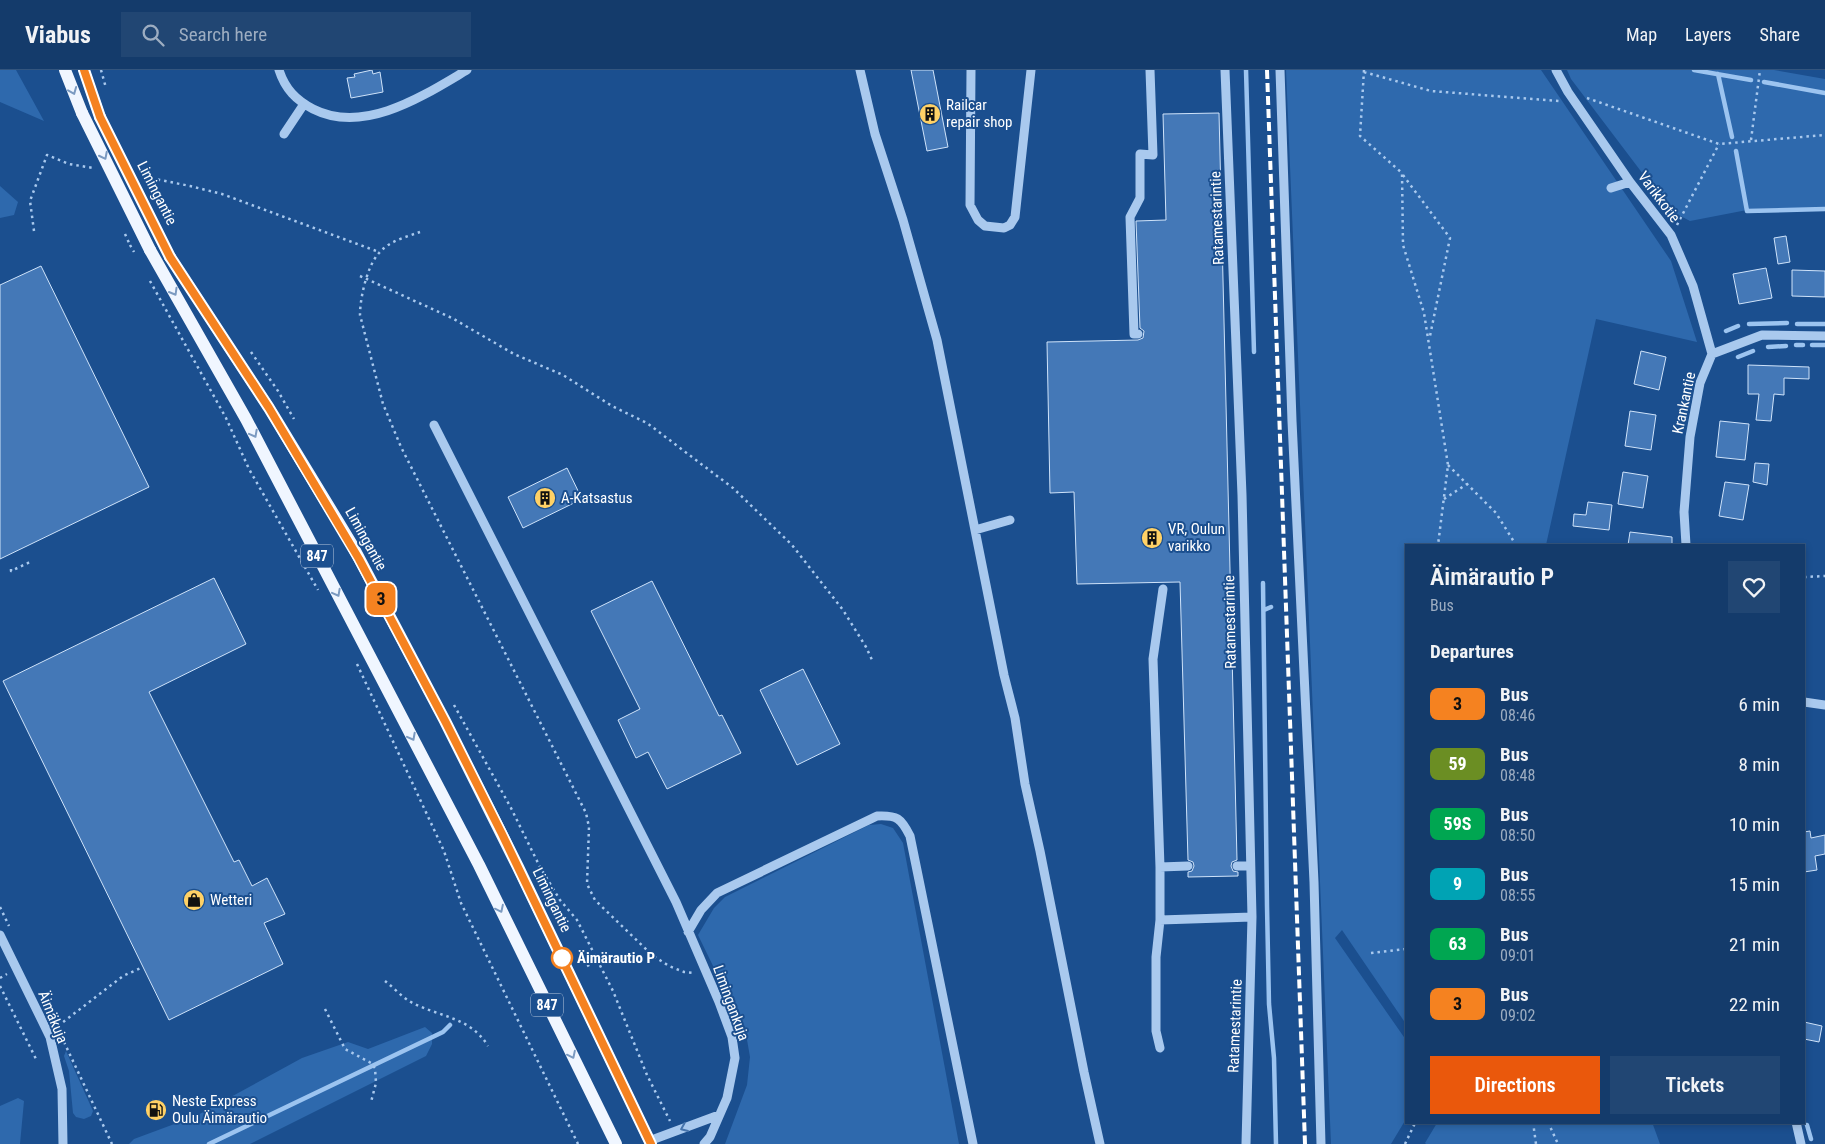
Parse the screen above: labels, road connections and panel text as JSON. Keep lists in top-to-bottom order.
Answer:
{
  "streets": {
    "main road": ["Limingantie", "847"],
    "street": [
      "Varikkotie",
      "Ratamestarintie",
      "Krankantie",
      "Limingankuja",
      "Äimäkuja"
    ]
  },
  "crossings": [
    ["Varikkotie", "Krankantie"]
  ],
  "places": {
    "building": ["Railcar repair shop", "A-Katsastus", "VR, Oulun varikko"],
    "shop": ["Wetteri"],
    "other": ["Äimärautio P"],
    "fuel station": ["Neste Express Oulu Äimärautio"]
  },
  "lines": ["bus line 3"],
  "page": {
    "header": "Viabus",
    "search": "Search here",
    "nav": ["Map", "Layers", "Share"],
    "on_map": "3",
    "heading": [
      ["Äimärautio P", "Bus"],
      "Departures"
    ],
    "list": [
      {
        "mark": "3",
        "name": "Bus",
        "note": "08:46",
        "value": "6 min"
      },
      {
        "mark": "59",
        "name": "Bus",
        "note": "08:48",
        "value": "8 min"
      },
      {
        "mark": "59S",
        "name": "Bus",
        "note": "08:50",
        "value": "10 min"
      },
      {
        "mark": "9",
        "name": "Bus",
        "note": "08:55",
        "value": "15 min"
      },
      {
        "mark": "63",
        "name": "Bus",
        "note": "09:01",
        "value": "21 min"
      },
      {
        "mark": "3",
        "name": "Bus",
        "note": "09:02",
        "value": "22 min"
      }
    ],
    "buttons": ["Directions", "Tickets"]
  }
}
